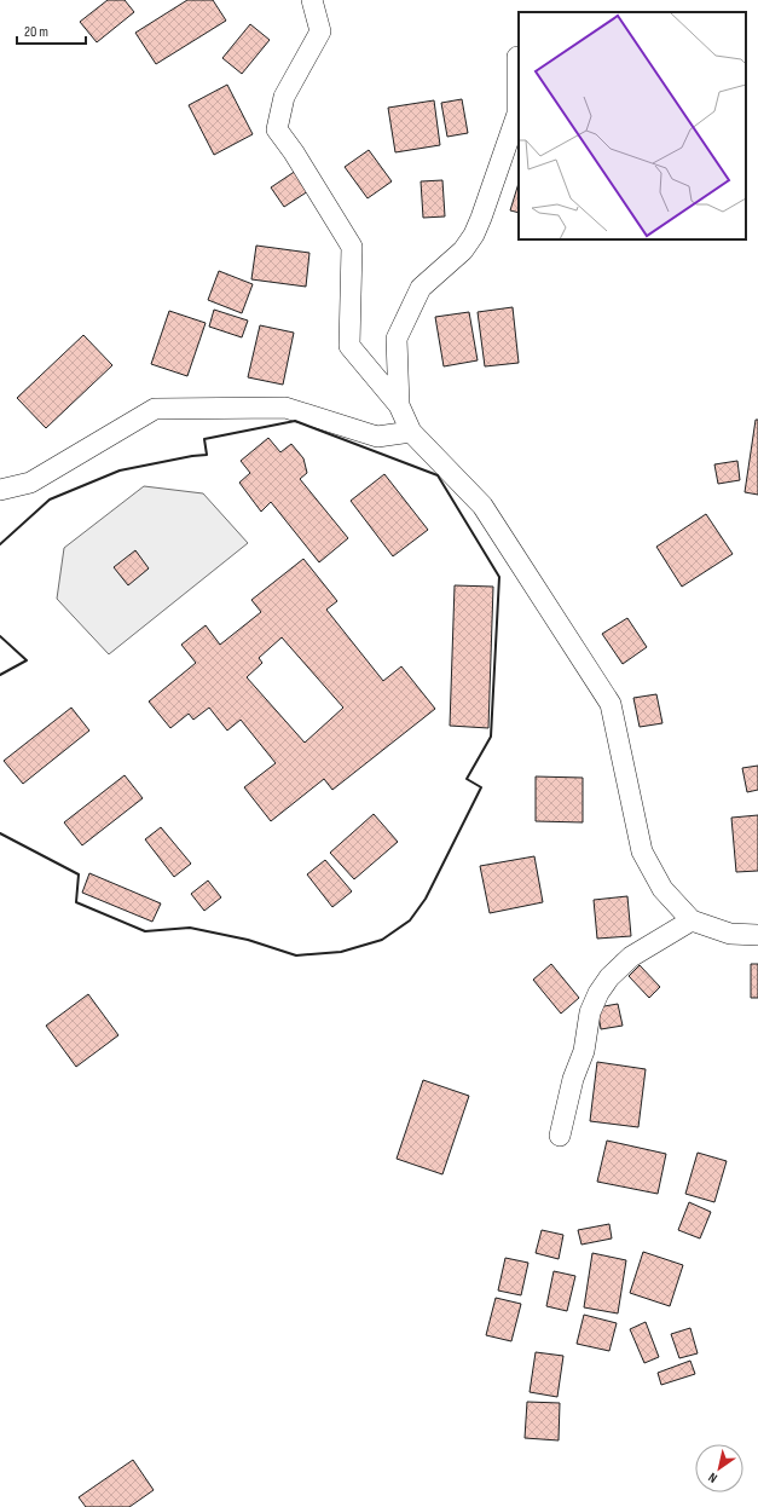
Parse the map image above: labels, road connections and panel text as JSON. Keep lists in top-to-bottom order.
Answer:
{
  "scale_bar": "20 m",
  "north": "bottom left"
}
